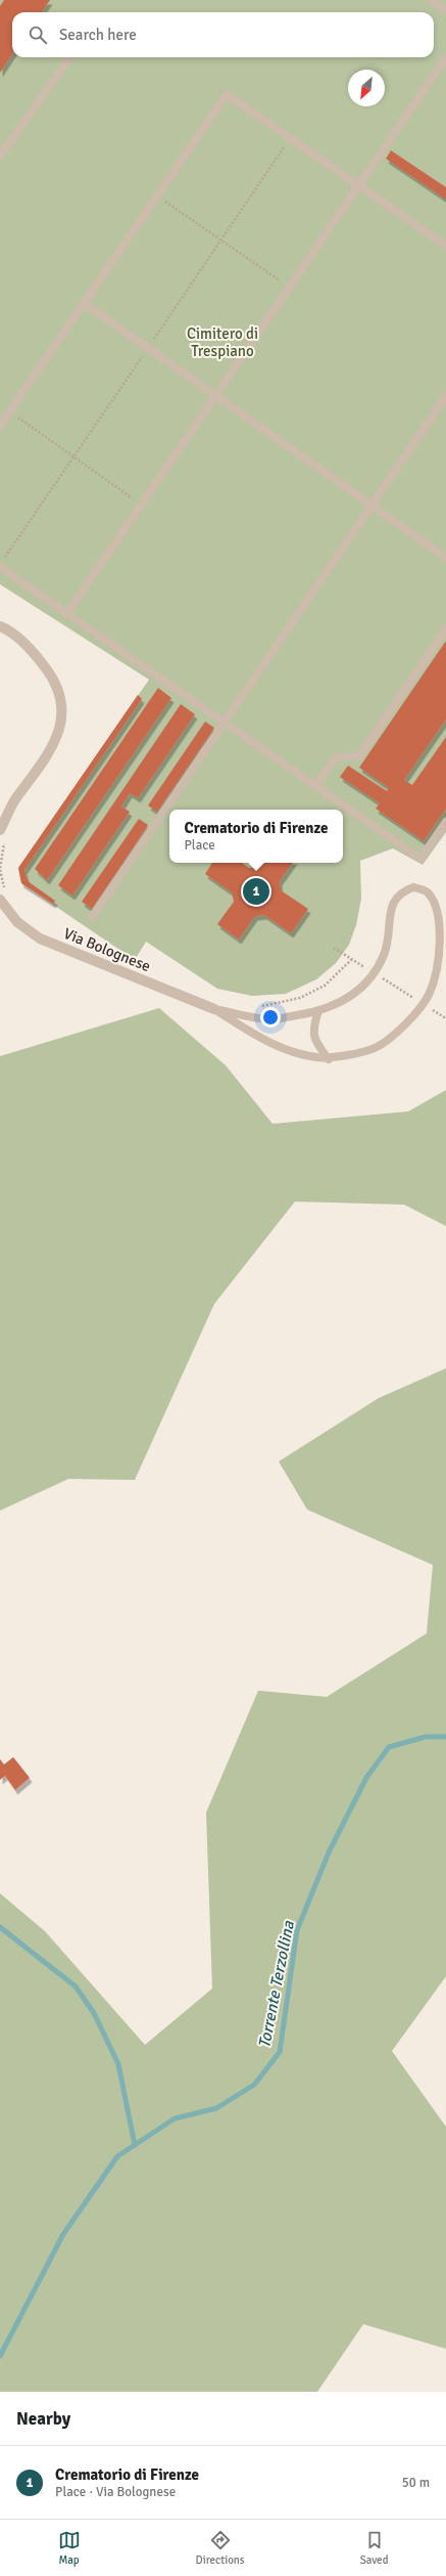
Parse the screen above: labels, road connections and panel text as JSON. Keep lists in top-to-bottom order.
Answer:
{
  "streets": {
    "street": ["Via Bolognese"]
  },
  "water": ["Torrente Terzollina"],
  "parks": ["Cimitero di Trespiano"],
  "north": "bottom left",
  "page": {
    "search": "Search here",
    "popup": ["Crematorio di Firenze", "Place"],
    "pins": "1",
    "heading": "Nearby",
    "list": [
      {
        "mark": "1",
        "name": "Crematorio di Firenze",
        "note": "Place · Via Bolognese",
        "value": "50 m"
      }
    ],
    "nav": ["Map", "Directions", "Saved"]
  }
}
